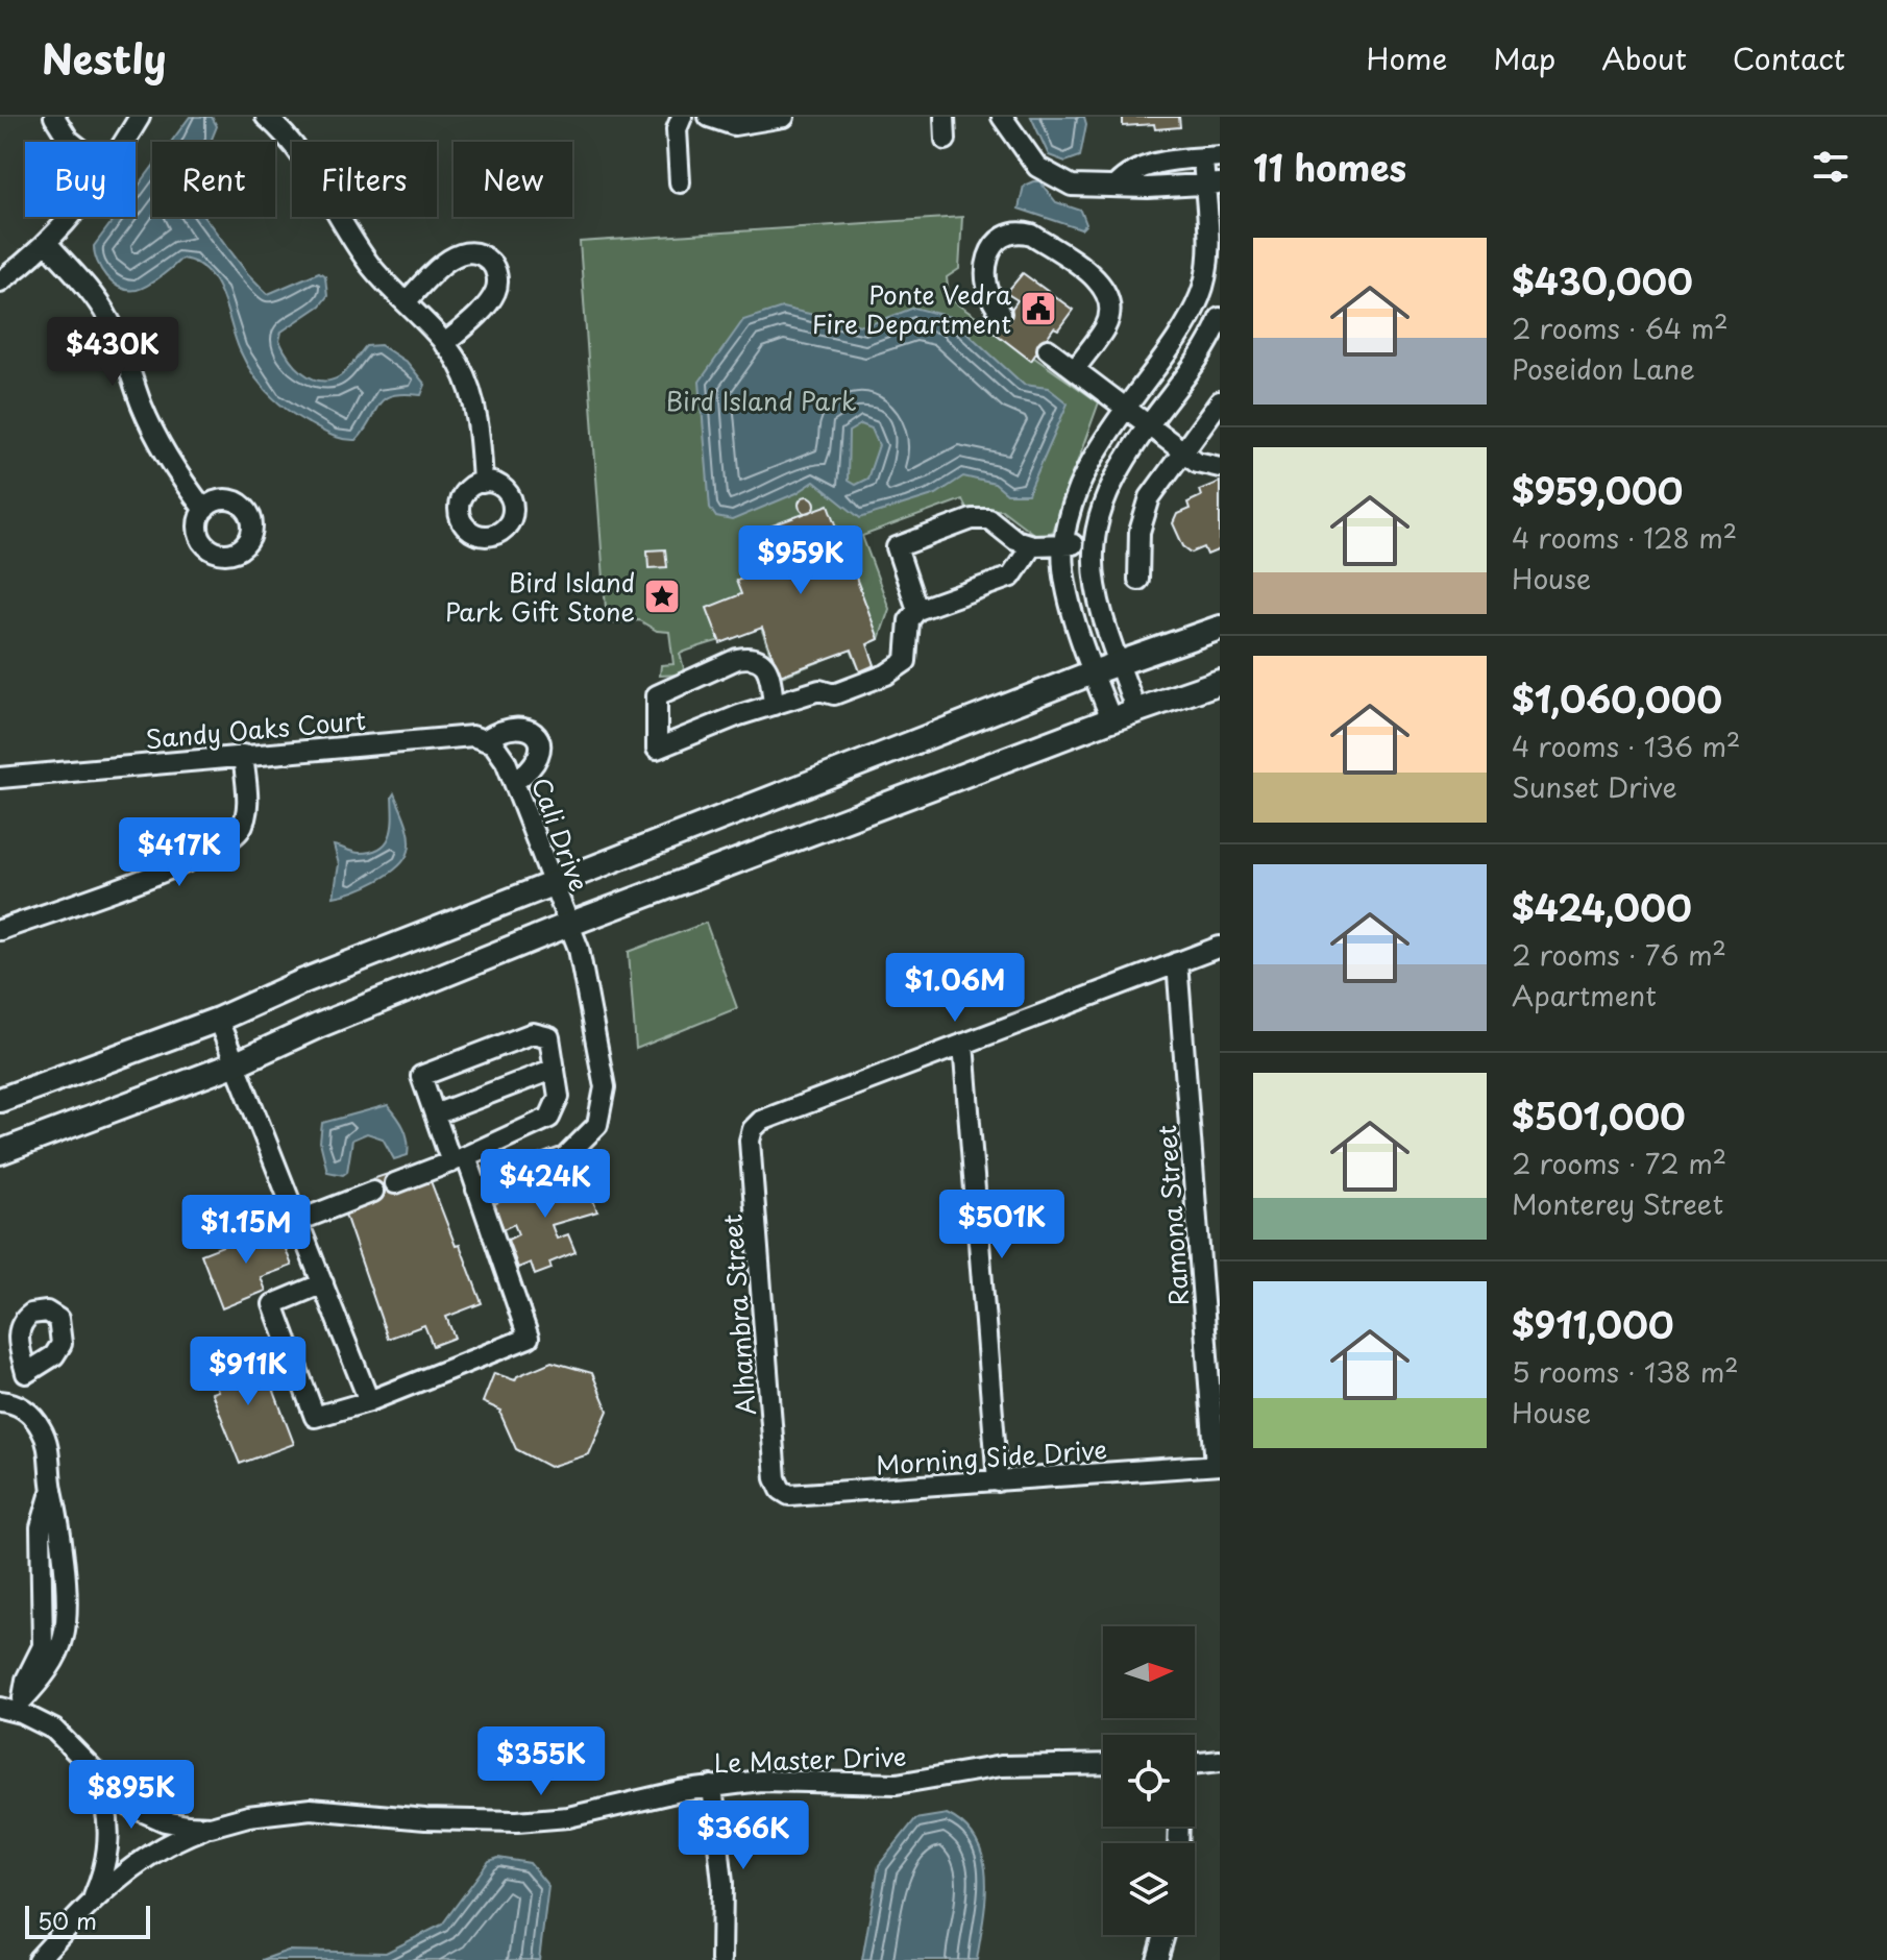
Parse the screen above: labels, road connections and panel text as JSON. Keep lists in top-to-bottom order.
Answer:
{
  "streets": {
    "street": [
      "Sandy Oaks Court",
      "Cali Drive",
      "Ramona Street",
      "Alhambra Street",
      "Morning Side Drive",
      "Le Master Drive"
    ]
  },
  "crossings": [
    ["Sandy Oaks Court", "Cali Drive"],
    ["Ramona Street", "Morning Side Drive"],
    ["Alhambra Street", "Morning Side Drive"]
  ],
  "parks": ["Bird Island Park"],
  "places": {
    "public building": ["Ponte Vedra Fire Department"],
    "place": ["Bird Island Park Gift Stone"]
  },
  "scale_bar": "50 m",
  "north": "right",
  "page": {
    "header": "Nestly",
    "nav": [
      "Home",
      "Map",
      "About",
      "Contact"
    ],
    "heading": "11 homes",
    "chip": [
      "Buy",
      "Rent",
      "Filters",
      "New"
    ],
    "list": [
      {
        "name": "$430,000",
        "note": "2 rooms · 64 m² · Poseidon Lane"
      },
      {
        "name": "$959,000",
        "note": "4 rooms · 128 m² · House"
      },
      {
        "name": "$1,060,000",
        "note": "4 rooms · 136 m² · Sunset Drive"
      },
      {
        "name": "$424,000",
        "note": "2 rooms · 76 m² · Apartment"
      },
      {
        "name": "$501,000",
        "note": "2 rooms · 72 m² · Monterey Street"
      },
      {
        "name": "$911,000",
        "note": "5 rooms · 138 m² · House"
      }
    ],
    "price": [
      "$430K",
      "$959K",
      "$417K",
      "$1.06M",
      "$424K",
      "$501K",
      "$1.15M",
      "$911K",
      "$355K",
      "$895K",
      "$366K"
    ],
    "scale": "50 m"
  }
}
